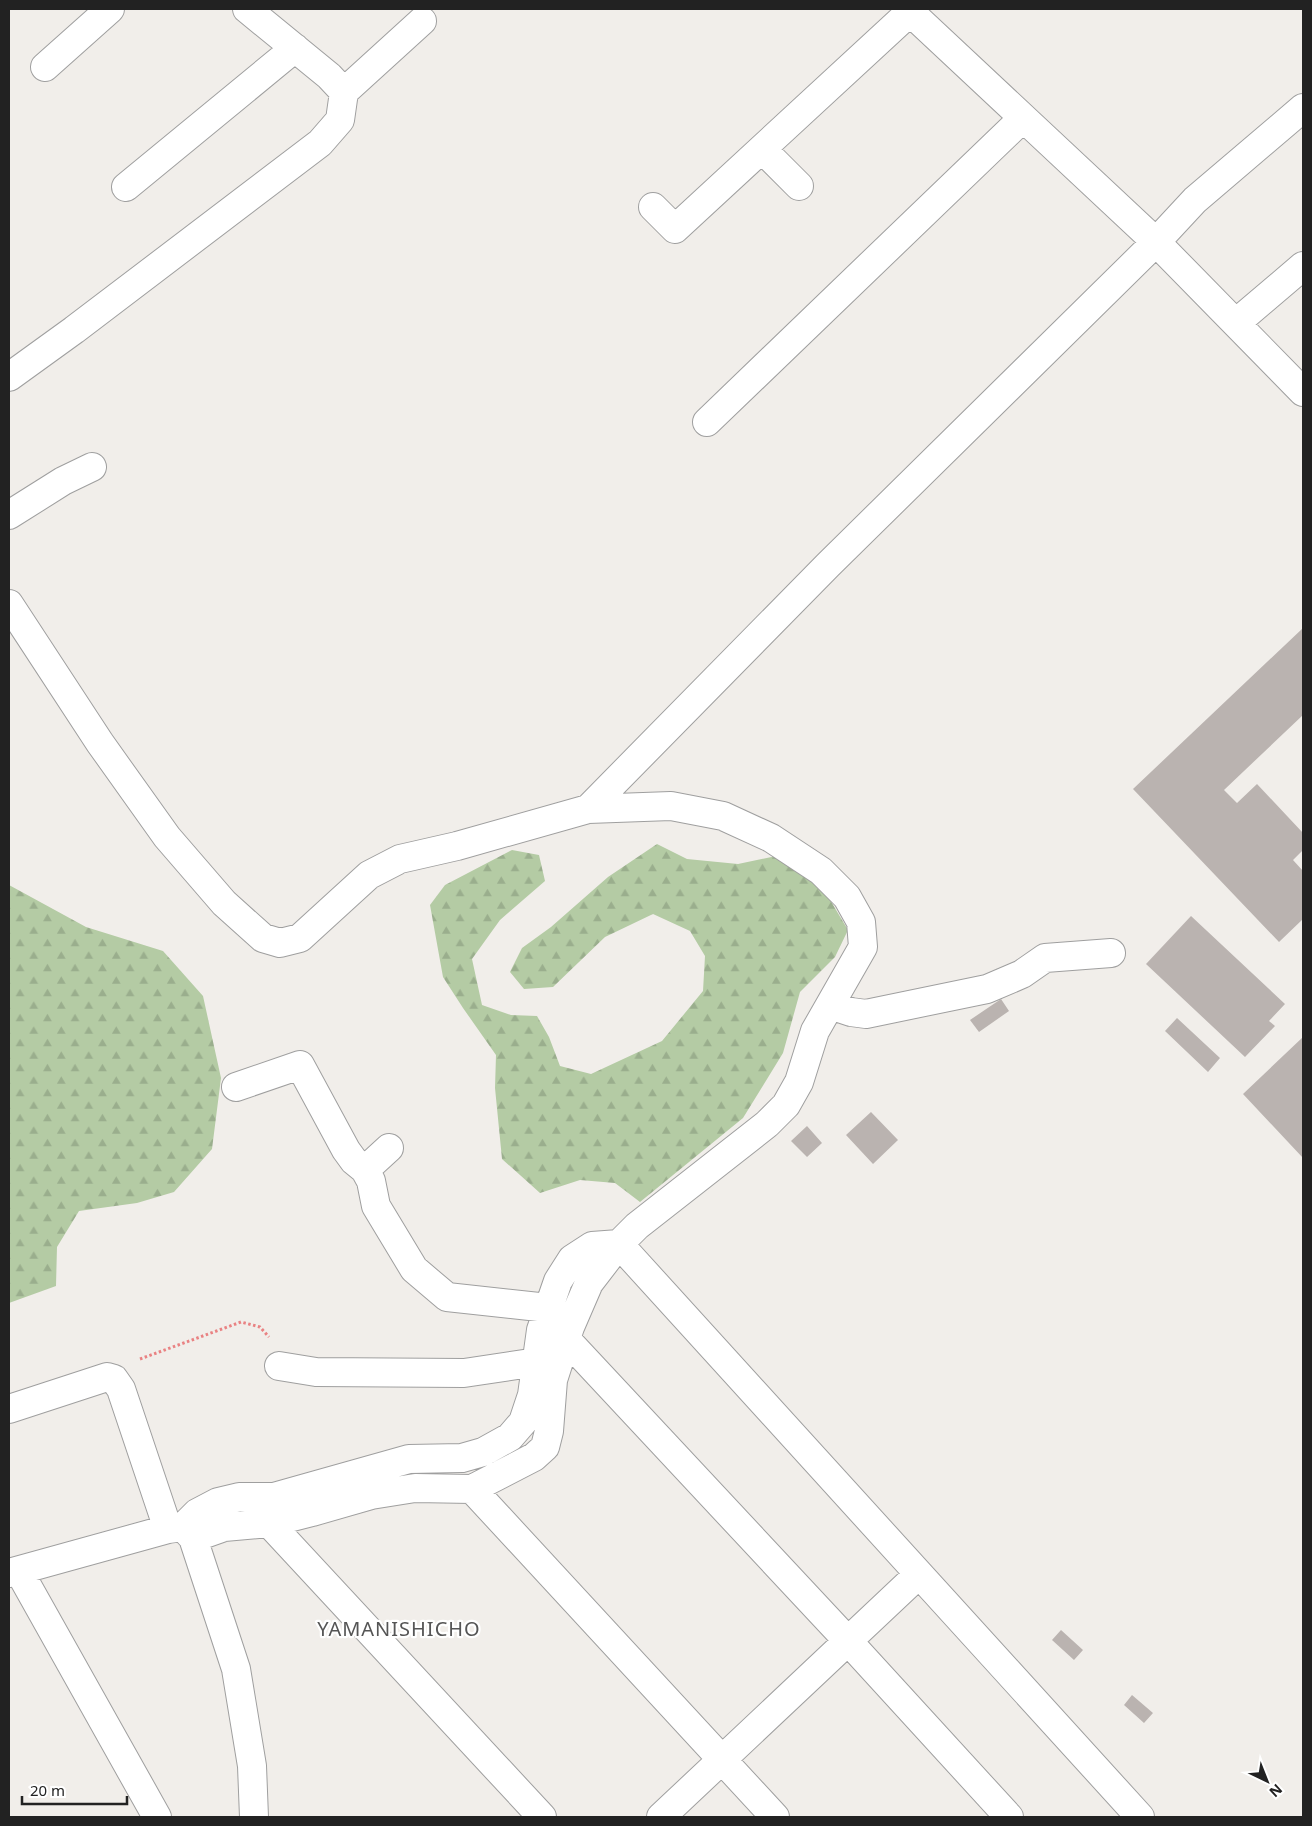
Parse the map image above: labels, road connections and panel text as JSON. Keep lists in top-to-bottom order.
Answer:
{
  "districts": ["YAMANISHICHO"],
  "scale_bar": "20 m",
  "north": "bottom right"
}
